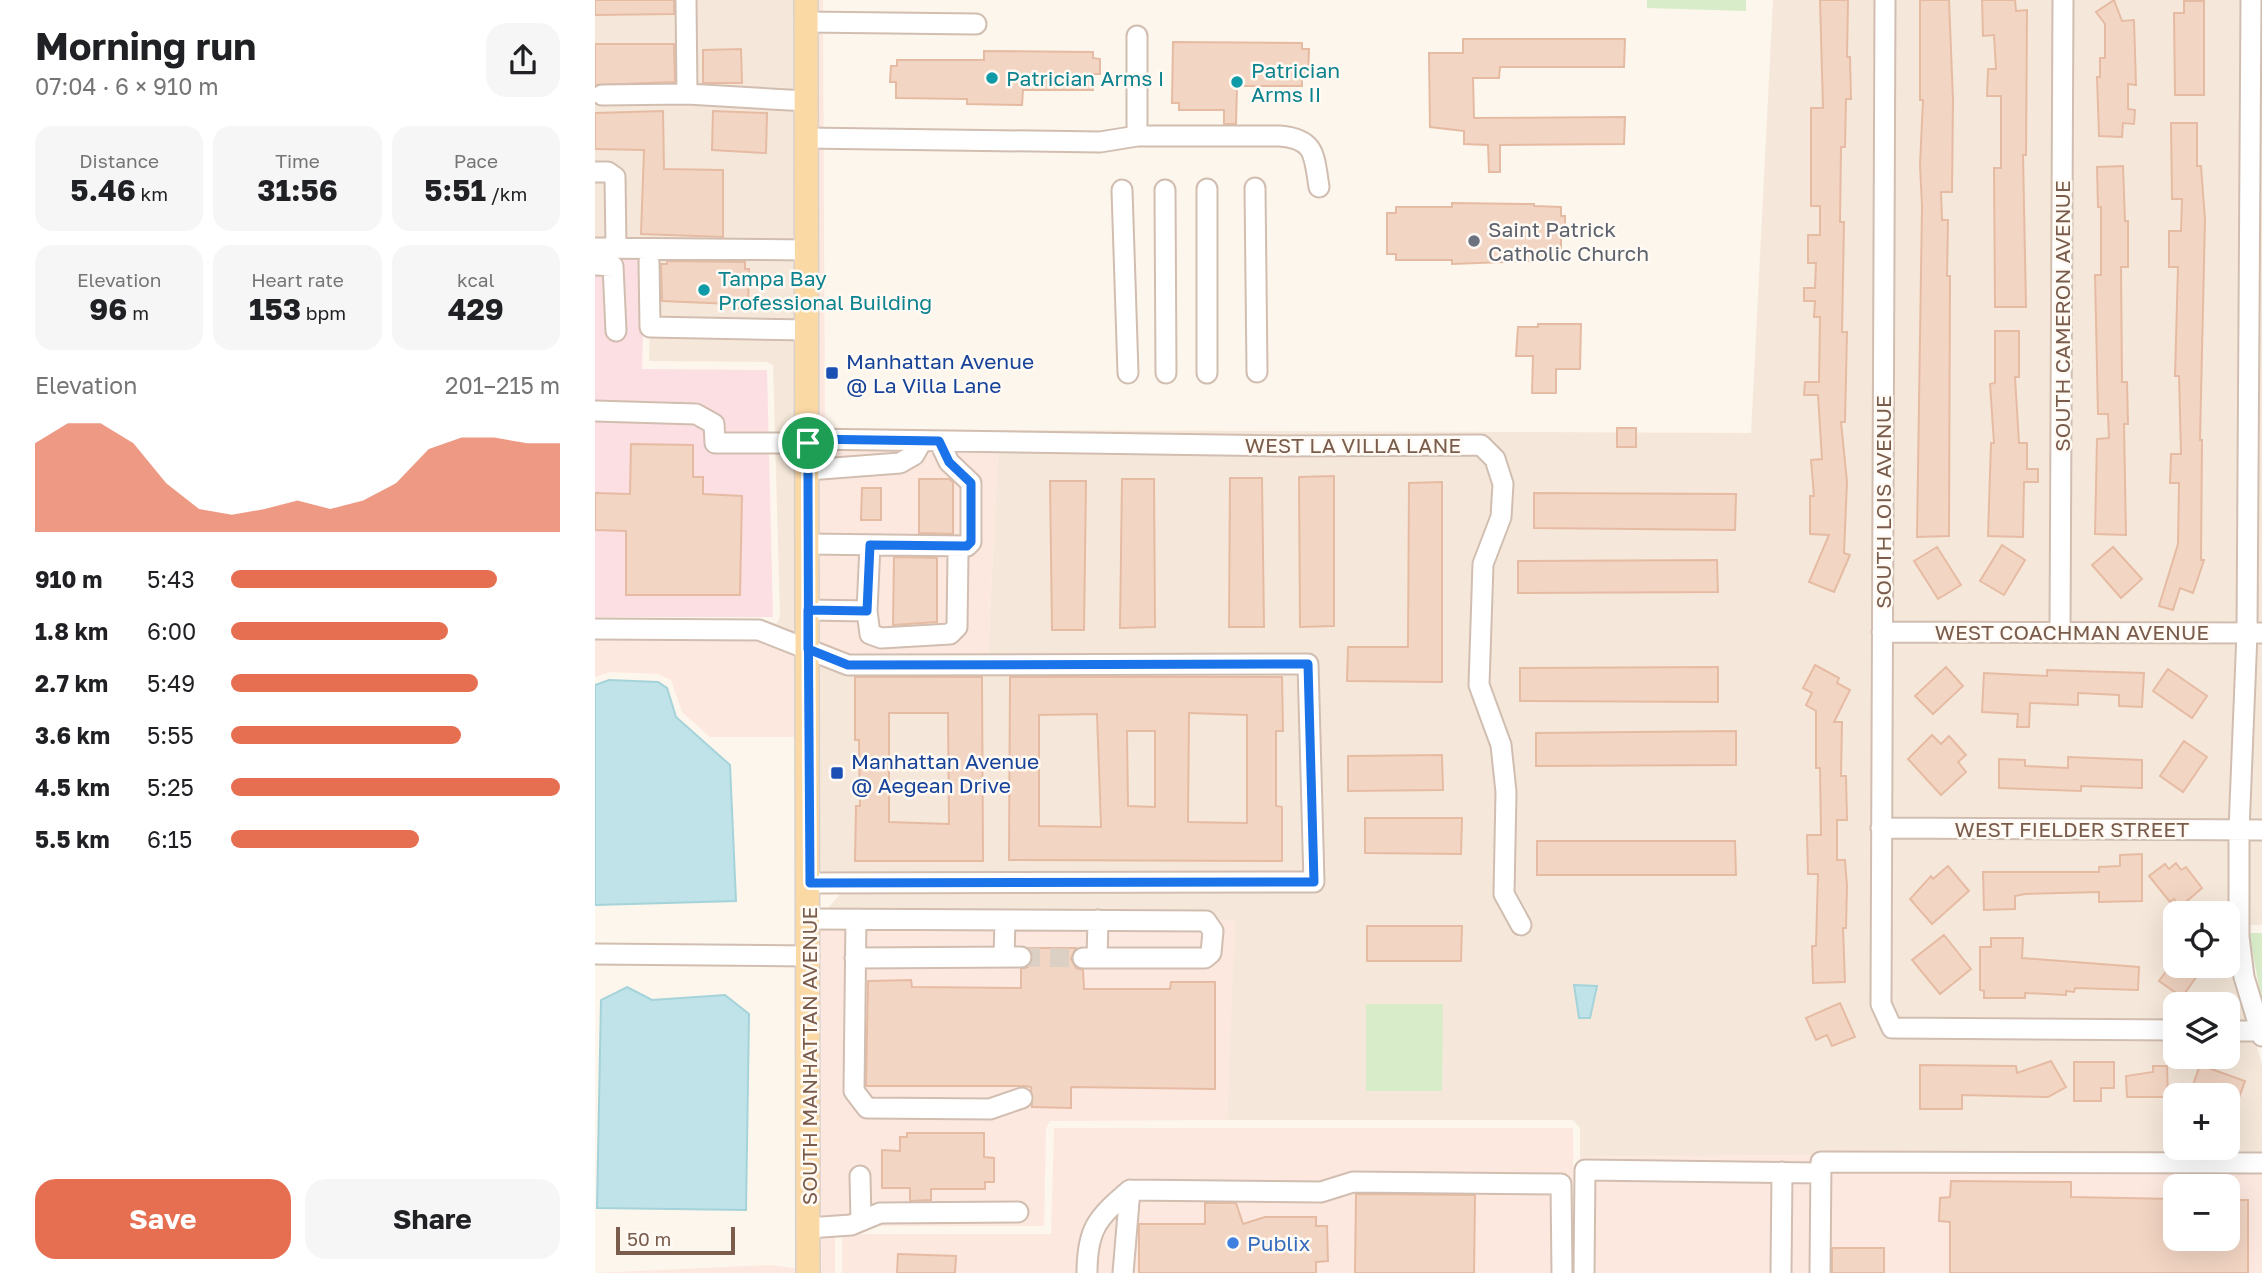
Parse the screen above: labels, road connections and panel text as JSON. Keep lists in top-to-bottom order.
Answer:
{
  "streets": {
    "main road": ["SOUTH MANHATTAN AVENUE"],
    "street": [
      "SOUTH CAMERON AVENUE",
      "WEST LA VILLA LANE",
      "SOUTH LOIS AVENUE",
      "WEST COACHMAN AVENUE",
      "WEST FIELDER STREET"
    ]
  },
  "crossings": [
    ["SOUTH CAMERON AVENUE", "WEST COACHMAN AVENUE"],
    ["WEST LA VILLA LANE", "SOUTH MANHATTAN AVENUE"],
    ["SOUTH LOIS AVENUE", "WEST COACHMAN AVENUE"],
    ["SOUTH LOIS AVENUE", "WEST FIELDER STREET"]
  ],
  "places": {
    "other": [
      "Patrician Arms I",
      "Patrician Arms II",
      "Saint Patrick Catholic Church",
      "Tampa Bay Professional Building",
      "Publix"
    ],
    "transit": ["Manhattan Avenue @ La Villa Lane", "Manhattan Avenue @ Aegean Drive"]
  },
  "scale_bar": "50 m",
  "page": {
    "heading": ["Morning run", "07:04 · 6 × 910 m"],
    "stats": [
      ["Distance", "5.46 km"],
      ["Time", "31:56"],
      ["Pace", "5:51 /km"],
      ["Elevation", "96 m"],
      ["Heart rate", "153 bpm"],
      ["kcal", "429"]
    ],
    "chart": ["Elevation", "201–215 m"],
    "list": [
      {
        "name": "910 m",
        "note": "5:43"
      },
      {
        "name": "1.8 km",
        "note": "6:00"
      },
      {
        "name": "2.7 km",
        "note": "5:49"
      },
      {
        "name": "3.6 km",
        "note": "5:55"
      },
      {
        "name": "4.5 km",
        "note": "5:25"
      },
      {
        "name": "5.5 km",
        "note": "6:15"
      }
    ],
    "map_buttons": ["+", "−"],
    "buttons": ["Save", "Share"],
    "scale": "50 m"
  }
}
